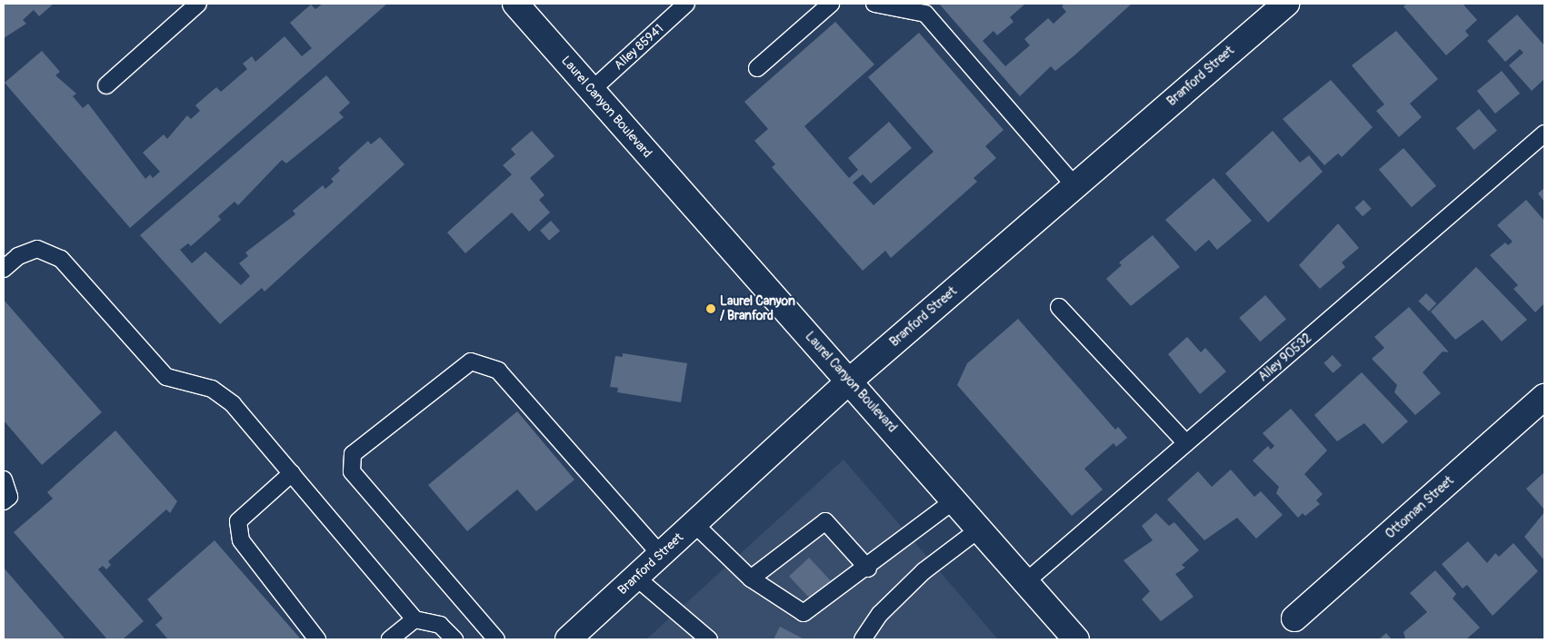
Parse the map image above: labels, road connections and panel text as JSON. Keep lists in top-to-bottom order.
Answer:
{
  "streets": {
    "main road": ["Branford Street", "Laurel Canyon Boulevard", "Ottoman Street"],
    "lane": ["Alley 85941", "Alley 90532"]
  },
  "crossings": [
    ["Alley 85941", "Laurel Canyon Boulevard"],
    ["Branford Street", "Laurel Canyon Boulevard"],
    ["Laurel Canyon Boulevard", "Alley 90532"]
  ],
  "places": ["Laurel Canyon / Branford"]
}
